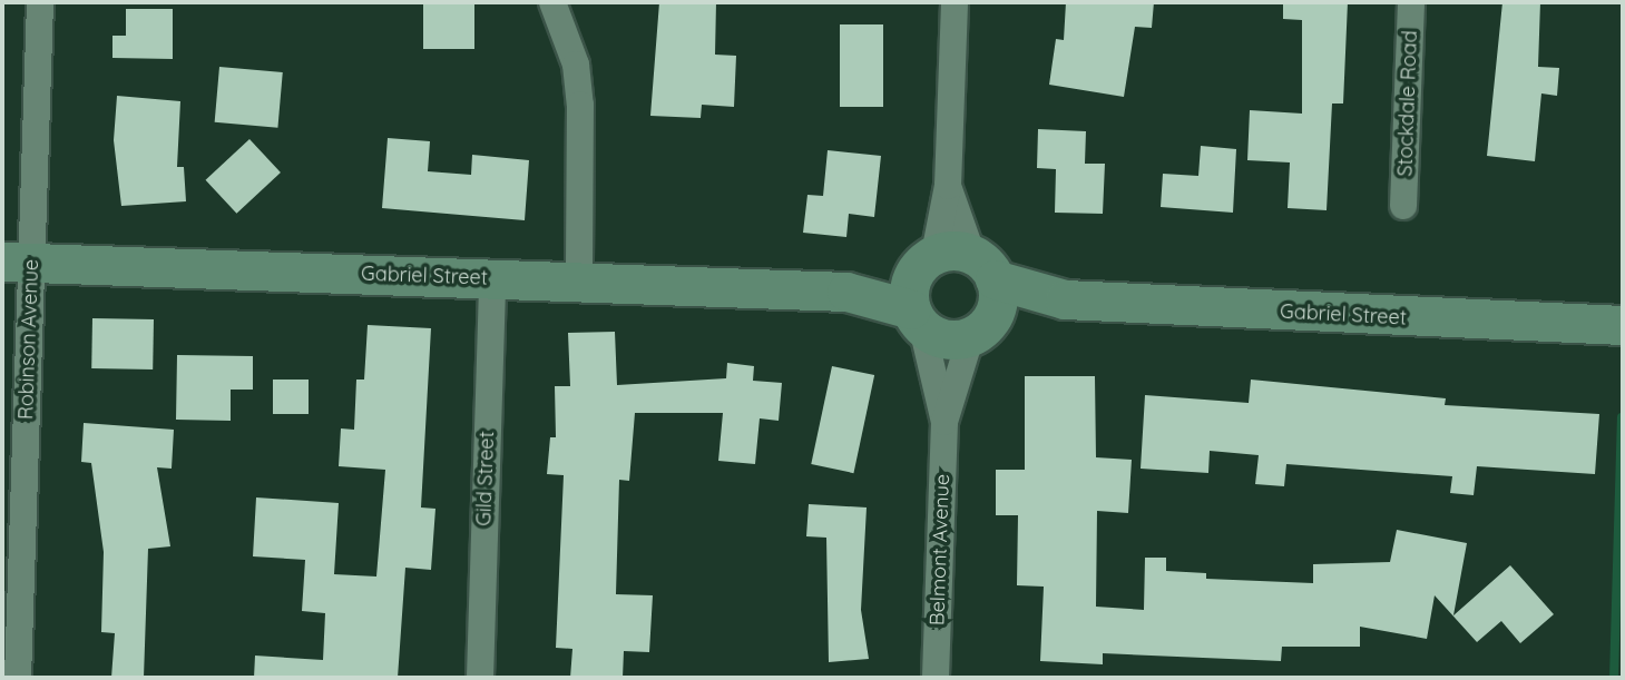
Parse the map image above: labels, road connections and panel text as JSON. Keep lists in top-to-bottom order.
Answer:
{
  "streets": {
    "street": [
      "Stockdale Road",
      "Gabriel Street",
      "Robinson Avenue",
      "Gild Street",
      "Belmont Avenue"
    ]
  },
  "crossings": [
    ["Gabriel Street", "Robinson Avenue"],
    ["Gabriel Street", "Gild Street"],
    ["Gabriel Street", "Belmont Avenue"]
  ]
}
